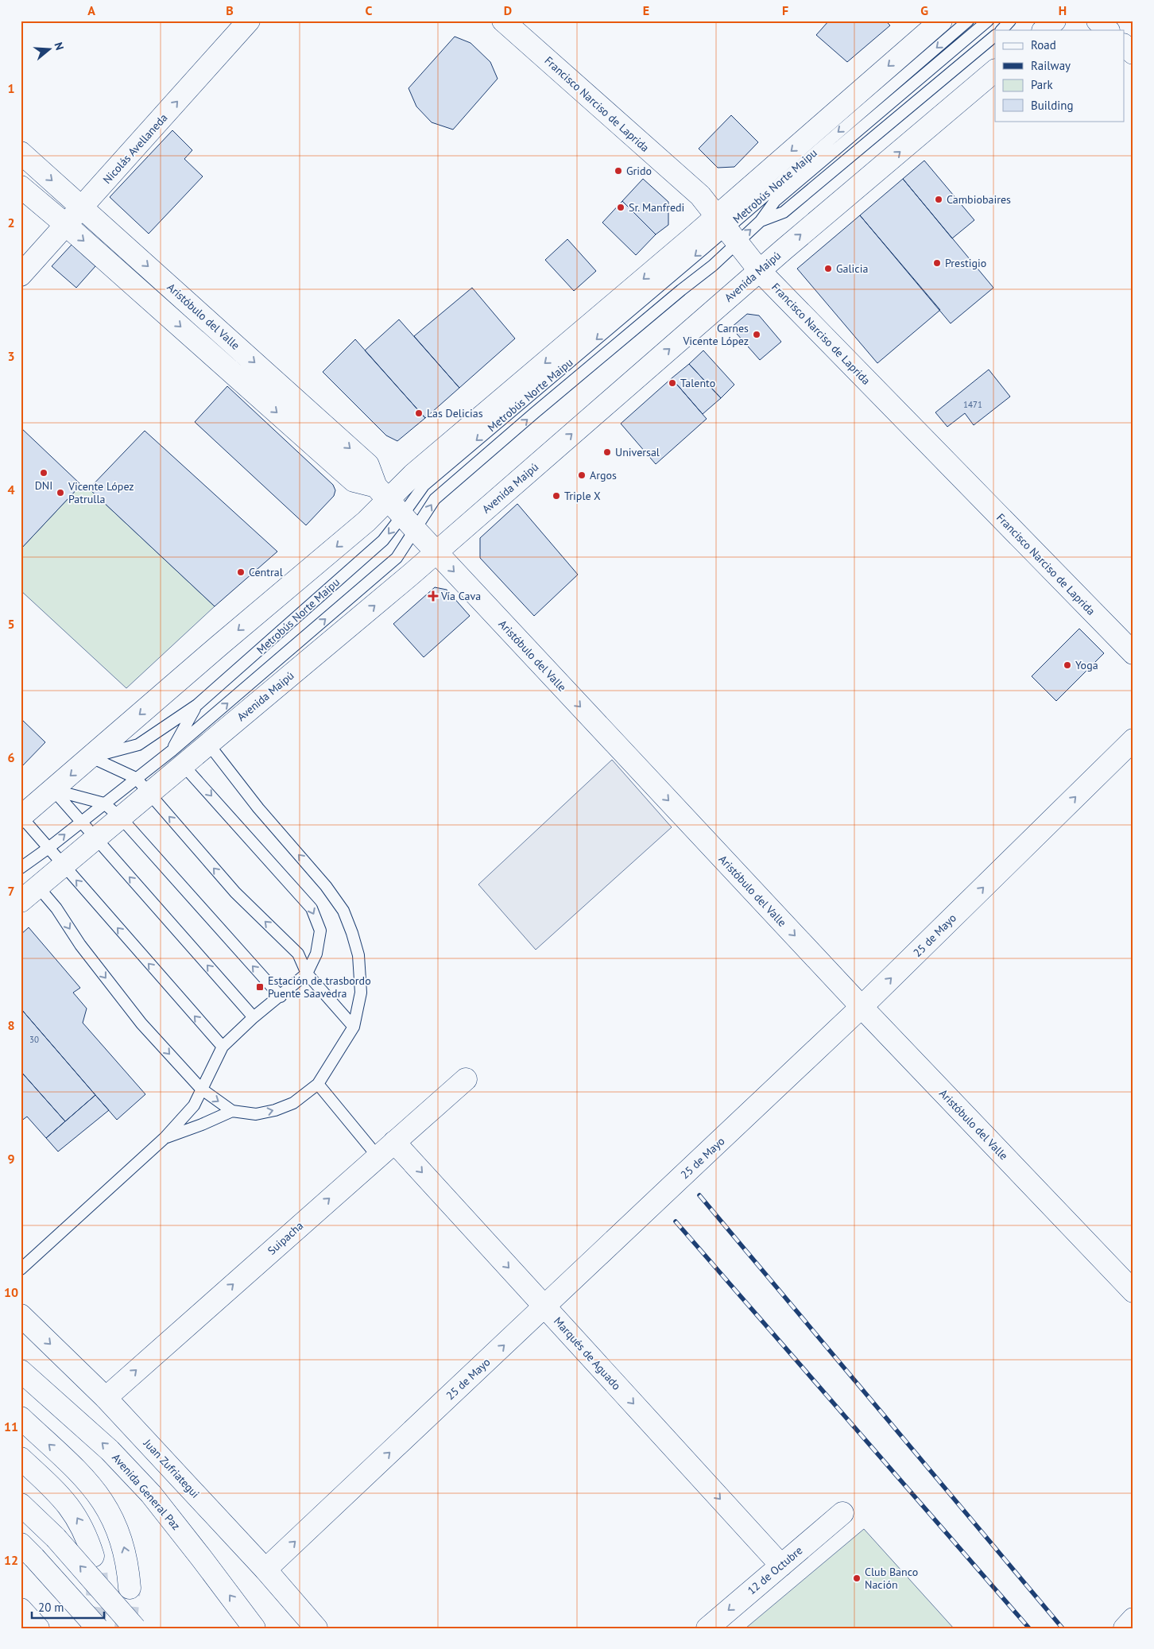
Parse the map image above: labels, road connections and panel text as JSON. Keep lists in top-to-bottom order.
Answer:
{
  "streets": {
    "main road": [
      "Francisco Narciso de Laprida",
      "Nicolás Avellaneda",
      "Avenida Maipú",
      "Aristóbulo del Valle",
      "25 de Mayo",
      "Suipacha",
      "Marqués de Aguado",
      "Juan Zufriategui",
      "Avenida General Paz",
      "12 de Octubre"
    ],
    "lane": ["Metrobús Norte Maipu"]
  },
  "crossings": [
    ["Francisco Narciso de Laprida", "Metrobús Norte Maipu"],
    ["Francisco Narciso de Laprida", "Avenida Maipú"],
    ["Nicolás Avellaneda", "Aristóbulo del Valle"],
    ["Metrobús Norte Maipu", "Avenida Maipú"],
    ["Metrobús Norte Maipu", "Aristóbulo del Valle"],
    ["Avenida Maipú", "Aristóbulo del Valle"],
    ["Aristóbulo del Valle", "25 de Mayo"],
    ["25 de Mayo", "Marqués de Aguado"],
    ["25 de Mayo", "Juan Zufriategui"],
    ["Suipacha", "Marqués de Aguado"],
    ["Suipacha", "Juan Zufriategui"],
    ["Marqués de Aguado", "12 de Octubre"]
  ],
  "one_way": [
    "Nicolás Avellaneda",
    "Aristóbulo del Valle",
    "25 de Mayo",
    "Suipacha",
    "Marqués de Aguado",
    "12 de Octubre"
  ],
  "places": {
    "other": [
      "Grido",
      "Cambiobaires",
      "Sr. Manfredi",
      "Prestigio",
      "Galicia",
      "Carnes Vicente López",
      "Talento",
      "Las Delicias",
      "Universal",
      "DNI",
      "Argos",
      "Vicente López Patrulla",
      "Triple X",
      "Central",
      "Yoga",
      "Club Banco Nación"
    ],
    "health": ["Vía Cava"],
    "transit": ["Estación de trasbordo Puente Saavedra"]
  },
  "house_numbers": ["1471", "30"],
  "legend": [
    "Road",
    "Railway",
    "Park",
    "Building"
  ],
  "scale_bar": "20 m",
  "north": "right",
  "grid": {
    "columns": [
      "A",
      "B",
      "C",
      "D",
      "E",
      "F",
      "G",
      "H"
    ],
    "rows": [
      "1",
      "2",
      "3",
      "4",
      "5",
      "6",
      "7",
      "8",
      "9",
      "10",
      "11",
      "12"
    ]
  }
}
